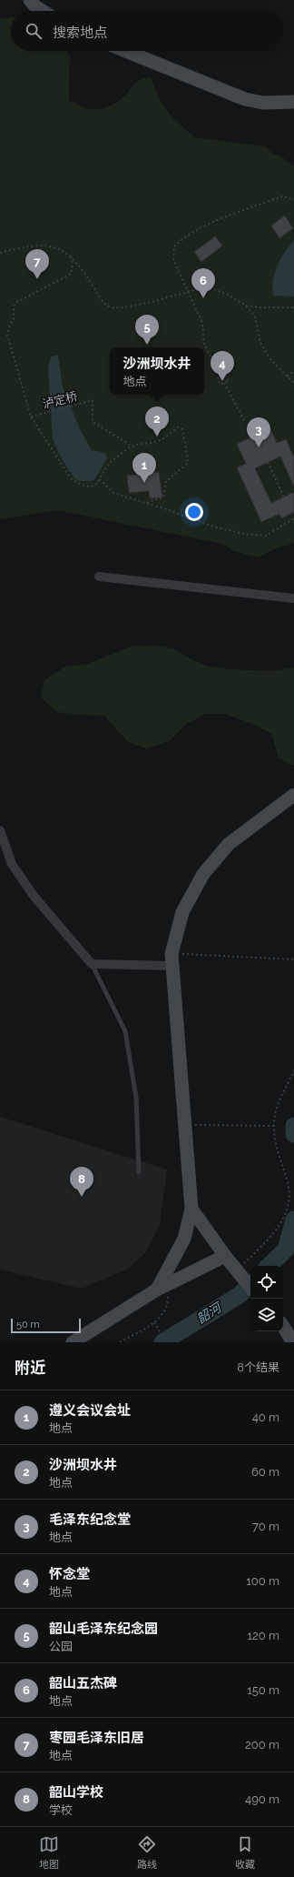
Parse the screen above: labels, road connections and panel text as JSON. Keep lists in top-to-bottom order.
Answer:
{
  "streets": {
    "path": ["泸定桥"]
  },
  "water": ["韶河"],
  "scale_bar": "50 m",
  "page": {
    "search": "搜索地点",
    "pins": [
      "7",
      "6",
      "5",
      "4",
      "2",
      "3",
      "1",
      "8"
    ],
    "popup": ["沙洲坝水井", "地点"],
    "scale": "50 m",
    "heading": ["附近", "8个结果"],
    "list": [
      {
        "mark": "1",
        "name": "遵义会议会址",
        "note": "地点",
        "value": "40 m"
      },
      {
        "mark": "2",
        "name": "沙洲坝水井",
        "note": "地点",
        "value": "60 m"
      },
      {
        "mark": "3",
        "name": "毛泽东纪念堂",
        "note": "地点",
        "value": "70 m"
      },
      {
        "mark": "4",
        "name": "怀念堂",
        "note": "地点",
        "value": "100 m"
      },
      {
        "mark": "5",
        "name": "韶山毛泽东纪念园",
        "note": "公园",
        "value": "120 m"
      },
      {
        "mark": "6",
        "name": "韶山五杰碑",
        "note": "地点",
        "value": "150 m"
      },
      {
        "mark": "7",
        "name": "枣园毛泽东旧居",
        "note": "地点",
        "value": "200 m"
      },
      {
        "mark": "8",
        "name": "韶山学校",
        "note": "学校",
        "value": "490 m"
      }
    ],
    "nav": ["地图", "路线", "收藏"]
  }
}
